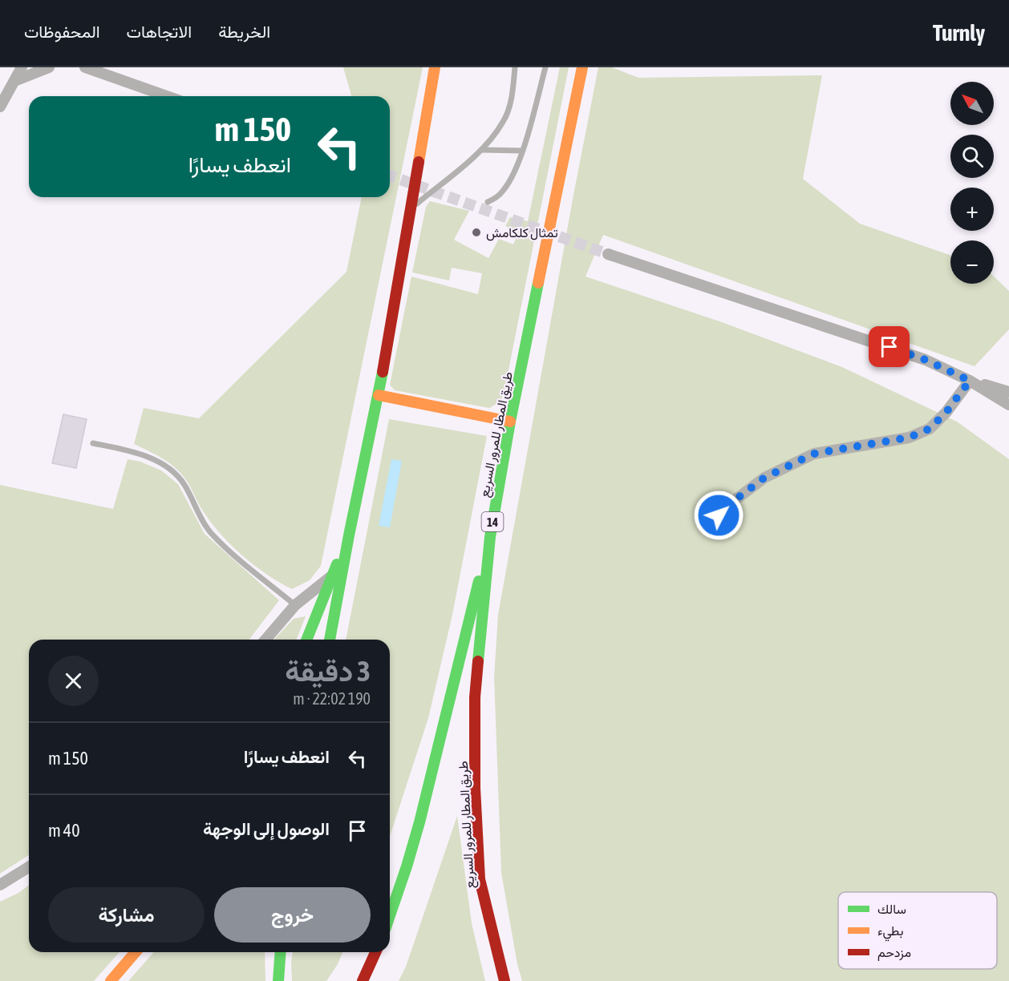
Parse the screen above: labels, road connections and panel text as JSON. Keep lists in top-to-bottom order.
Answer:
{
  "streets": {
    "main road": ["طريق المطار للمرور السريع", "14"]
  },
  "places": ["تمثال كلكامش"],
  "legend": ["سالك", "بطيء", "مزدحم"],
  "north": "top left",
  "page": {
    "header": "Turnly",
    "nav": ["الخريطة", "الاتجاهات", "المحفوظات"],
    "map_buttons": ["+", "−"],
    "turn": ["150 m", "انعطف يسارًا"],
    "heading": ["3 دقيقة", "190 m · 22:02"],
    "list": [
      {
        "name": "انعطف يسارًا",
        "value": "150 m"
      },
      {
        "name": "الوصول إلى الوجهة",
        "value": "40 m"
      }
    ],
    "buttons": ["خروج", "مشاركة"]
  }
}
